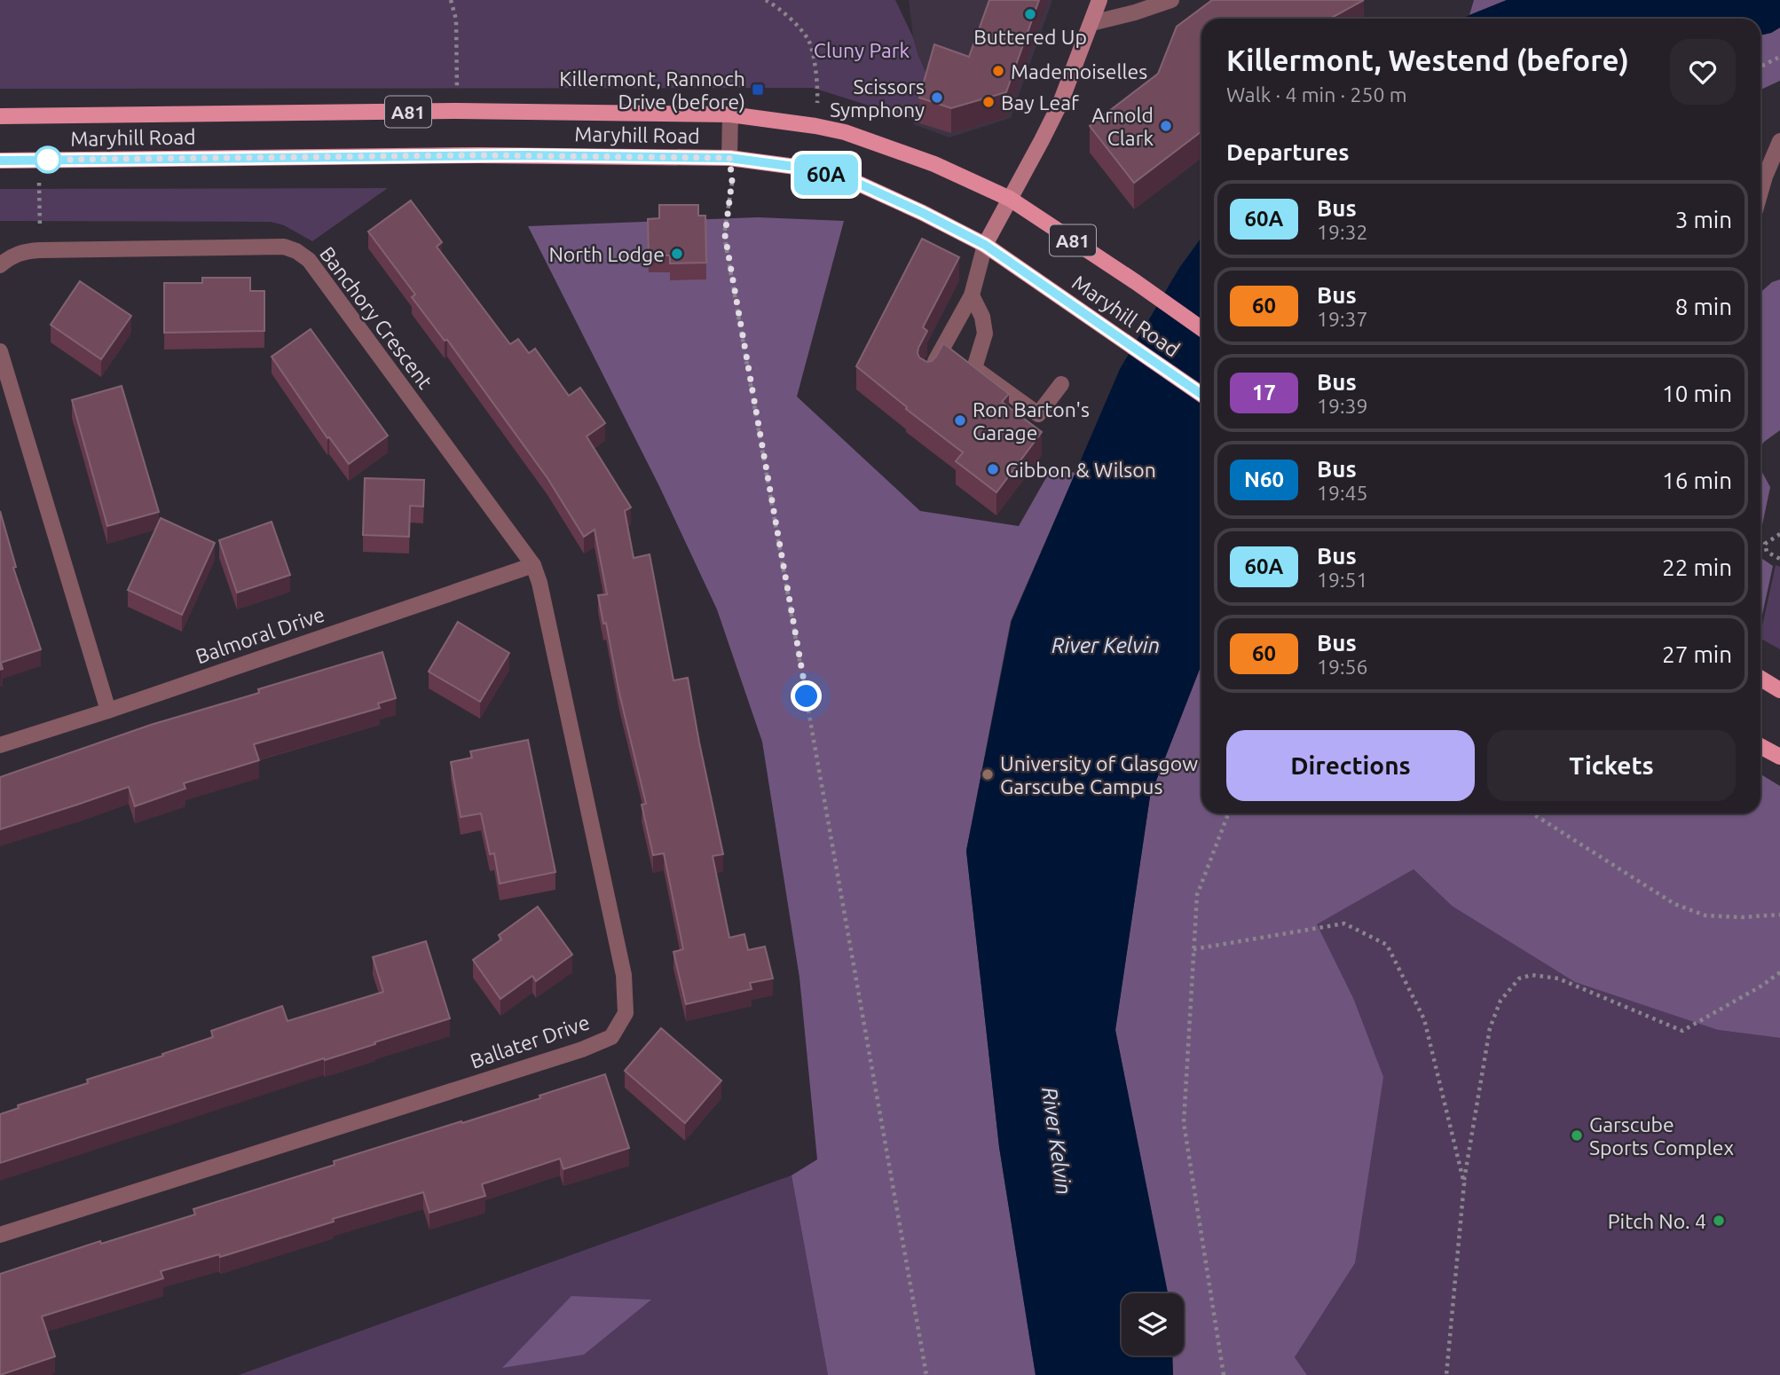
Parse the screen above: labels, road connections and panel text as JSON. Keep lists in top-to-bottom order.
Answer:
{
  "streets": {
    "main road": ["A81", "Maryhill Road"],
    "street": ["Banchory Crescent", "Balmoral Drive", "Ballater Drive"]
  },
  "crossings": [
    ["Banchory Crescent", "Balmoral Drive"],
    ["Banchory Crescent", "Ballater Drive"],
    ["Balmoral Drive", "Ballater Drive"]
  ],
  "water": ["River Kelvin"],
  "parks": ["Cluny Park"],
  "places": {
    "other": [
      "Buttered Up",
      "Mademoiselles",
      "Scissors Symphony",
      "Bay Leaf",
      "Arnold Clark",
      "North Lodge",
      "Ron Barton's Garage",
      "Gibbon & Wilson",
      "University of Glasgow Garscube Campus",
      "Garscube Sports Complex",
      "Pitch No. 4"
    ],
    "transit": ["Killermont, Rannoch Drive (before)"]
  },
  "lines": ["bus line 60A"],
  "page": {
    "on_map": "60A",
    "heading": [
      ["Killermont, Westend (before)", "Walk · 4 min · 250 m"],
      "Departures"
    ],
    "list": [
      {
        "mark": "60A",
        "name": "Bus",
        "note": "19:32",
        "value": "3 min"
      },
      {
        "mark": "60",
        "name": "Bus",
        "note": "19:37",
        "value": "8 min"
      },
      {
        "mark": "17",
        "name": "Bus",
        "note": "19:39",
        "value": "10 min"
      },
      {
        "mark": "N60",
        "name": "Bus",
        "note": "19:45",
        "value": "16 min"
      },
      {
        "mark": "60A",
        "name": "Bus",
        "note": "19:51",
        "value": "22 min"
      },
      {
        "mark": "60",
        "name": "Bus",
        "note": "19:56",
        "value": "27 min"
      }
    ],
    "buttons": ["Directions", "Tickets"]
  }
}
